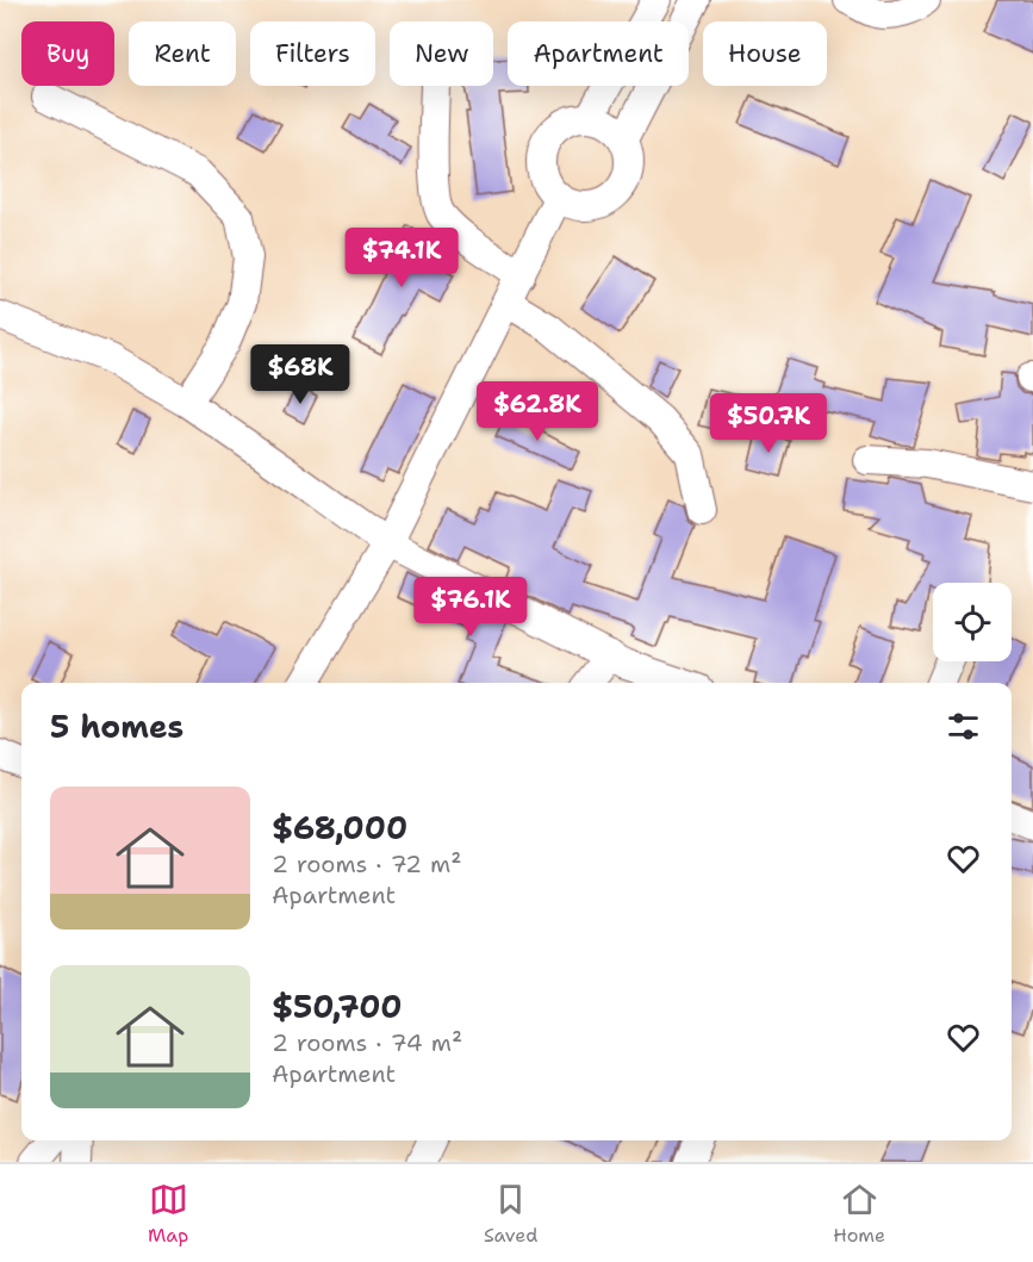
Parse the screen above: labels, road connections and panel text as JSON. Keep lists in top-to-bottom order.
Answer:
{
  "page": {
    "chip": [
      "Buy",
      "Rent",
      "Filters",
      "New",
      "Apartment",
      "House"
    ],
    "price": [
      "$74.1K",
      "$68K",
      "$62.8K",
      "$50.7K",
      "$76.1K"
    ],
    "heading": "5 homes",
    "list": [
      {
        "name": "$68,000",
        "note": "2 rooms · 72 m² · Apartment"
      },
      {
        "name": "$50,700",
        "note": "2 rooms · 74 m² · Apartment"
      }
    ],
    "tabs": ["Map", "Saved", "Home"]
  }
}
